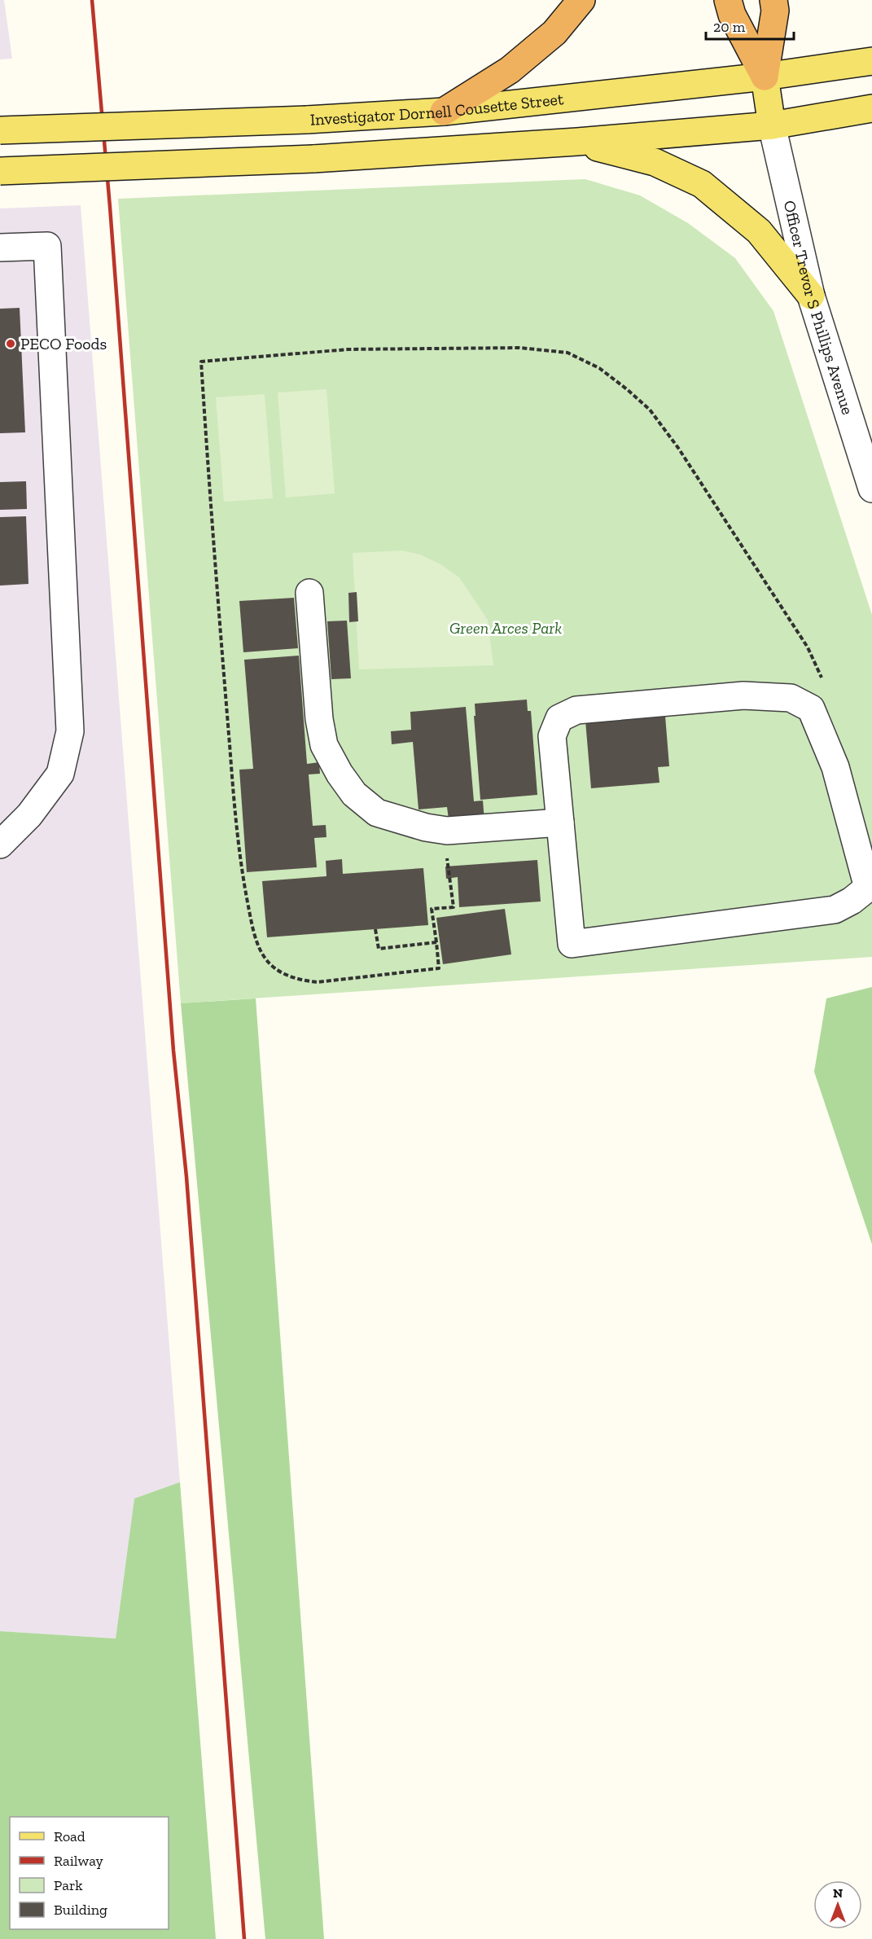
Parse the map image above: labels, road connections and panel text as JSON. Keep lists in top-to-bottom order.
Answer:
{
  "streets": {
    "main road": ["Investigator Dornell Cousette Street"],
    "street": ["Officer Trevor S Phillips Avenue"]
  },
  "parks": ["Green Arces Park"],
  "places": ["PECO Foods"],
  "legend": [
    "Road",
    "Railway",
    "Park",
    "Building"
  ],
  "scale_bar": "20 m",
  "north": "top"
}
